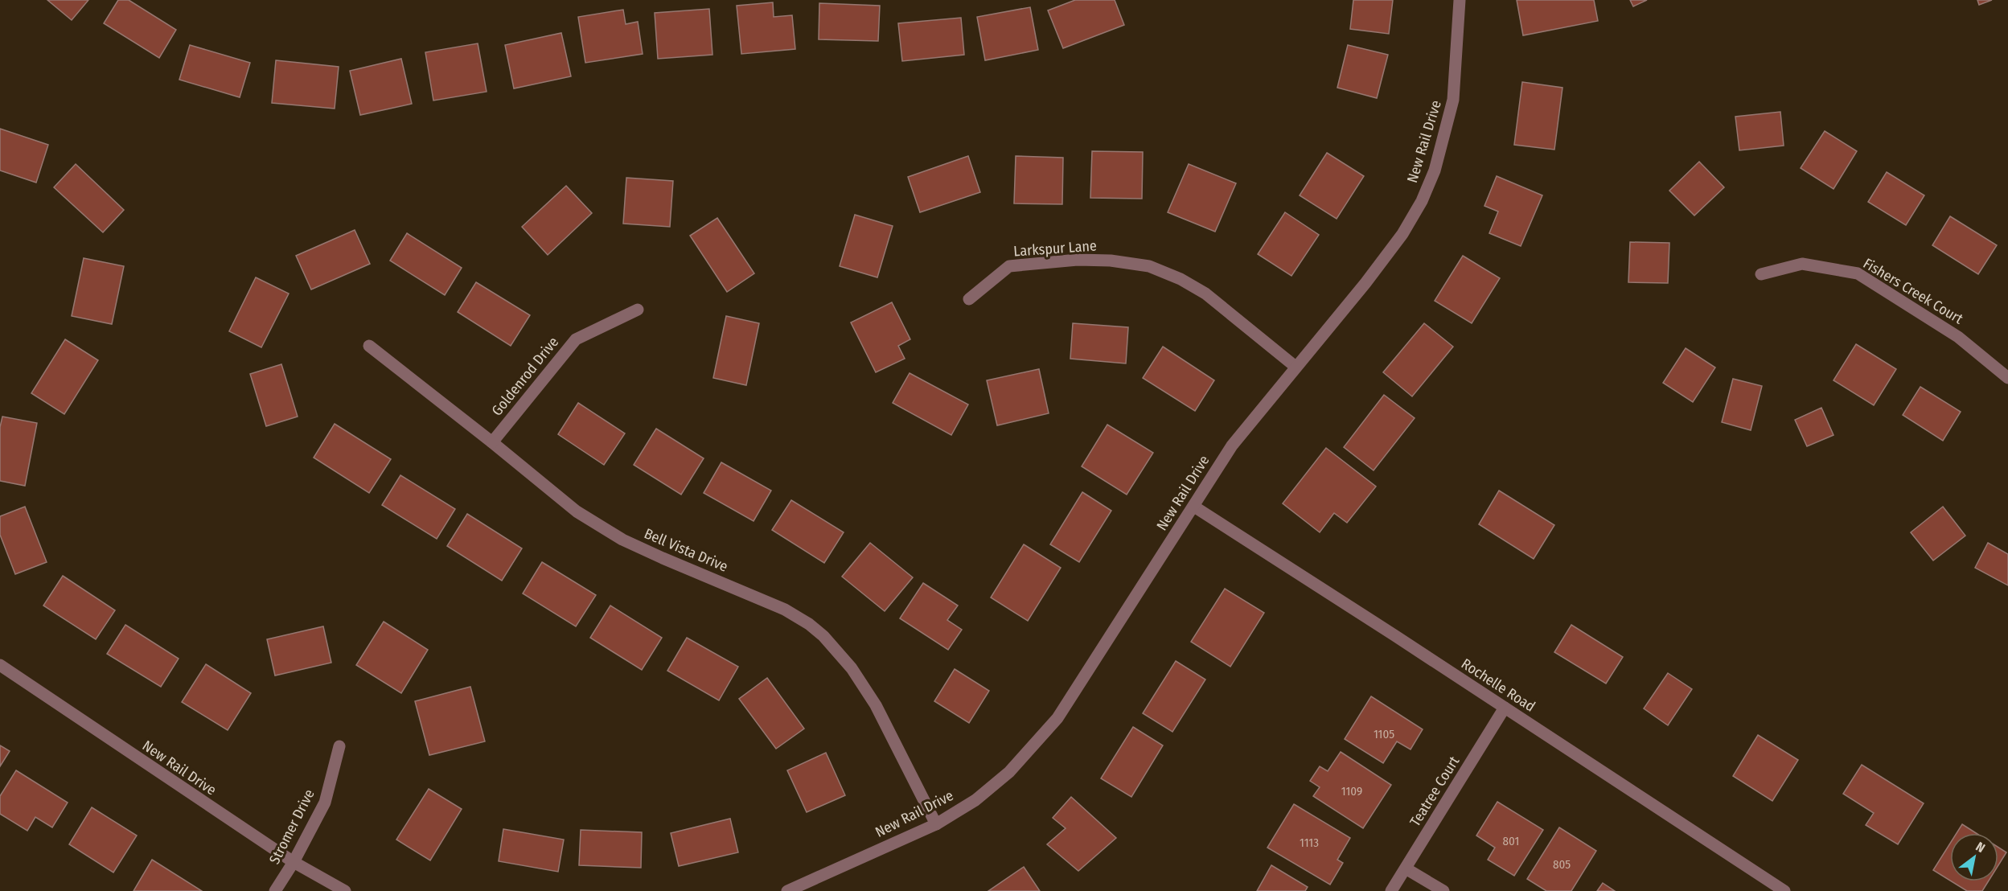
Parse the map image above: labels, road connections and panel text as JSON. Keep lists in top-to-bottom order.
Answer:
{
  "streets": {
    "street": [
      "New Rail Drive",
      "Larkspur Lane",
      "Fishers Creek Court",
      "Goldenrod Drive",
      "Bell Vista Drive",
      "Rochelle Road",
      "Teatree Court",
      "Stromer Drive"
    ]
  },
  "crossings": [
    ["New Rail Drive", "Larkspur Lane"],
    ["New Rail Drive", "Bell Vista Drive"],
    ["New Rail Drive", "Rochelle Road"],
    ["New Rail Drive", "Stromer Drive"],
    ["Goldenrod Drive", "Bell Vista Drive"],
    ["Rochelle Road", "Teatree Court"]
  ],
  "house_numbers": [
    "1105",
    "1109",
    "801",
    "1113",
    "805"
  ],
  "north": "top right"
}
